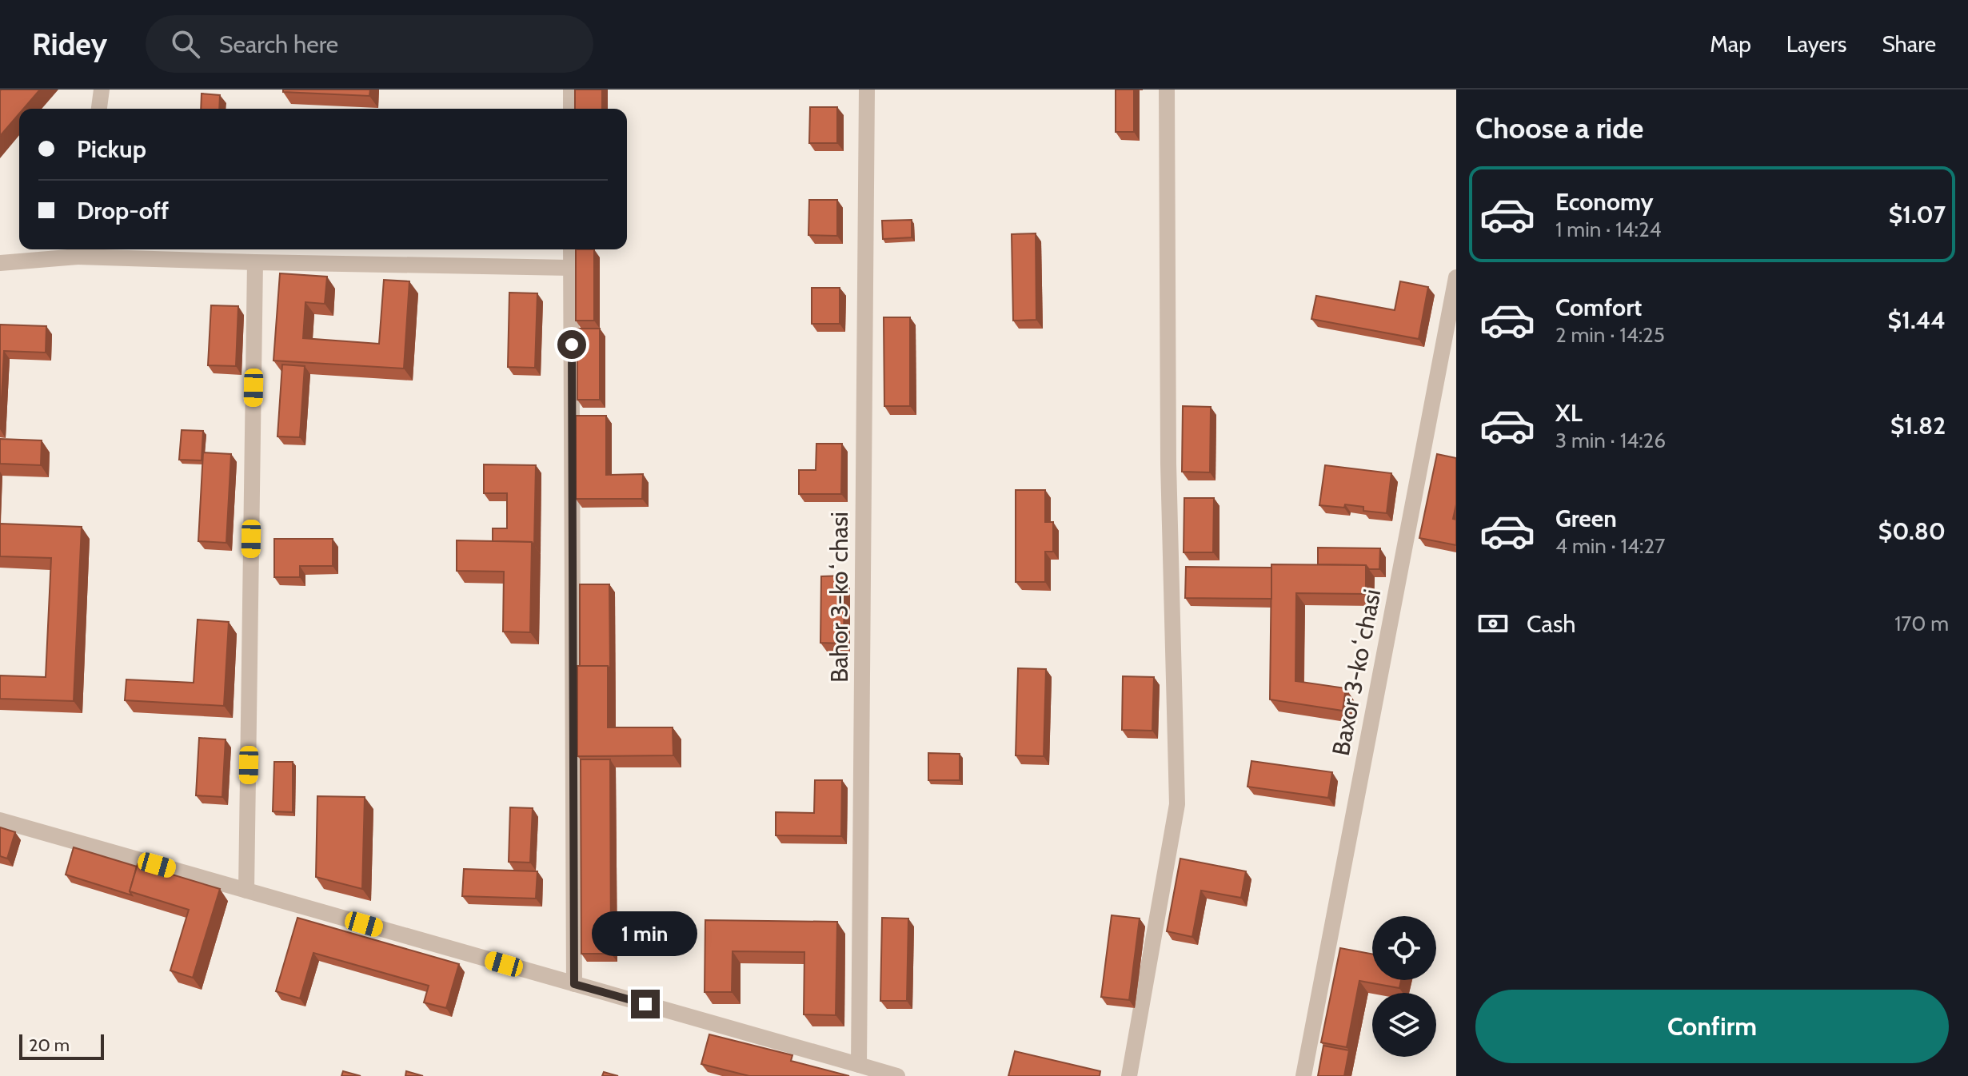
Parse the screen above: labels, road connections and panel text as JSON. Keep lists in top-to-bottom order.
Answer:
{
  "streets": {
    "street": ["Bahor 3-koʻchasi", "Baxor 3-koʻchasi"]
  },
  "scale_bar": "20 m",
  "page": {
    "header": "Ridey",
    "search": "Search here",
    "nav": ["Map", "Layers", "Share"],
    "heading": "Choose a ride",
    "banner": ["Pickup", "Drop-off"],
    "list": [
      {
        "name": "Economy",
        "note": "1 min · 14:24",
        "value": "$1.07"
      },
      {
        "name": "Comfort",
        "note": "2 min · 14:25",
        "value": "$1.44"
      },
      {
        "name": "XL",
        "note": "3 min · 14:26",
        "value": "$1.82"
      },
      {
        "name": "Green",
        "note": "4 min · 14:27",
        "value": "$0.80"
      }
    ],
    "pay": ["Cash", "170 m"],
    "bubble": "1 min",
    "buttons": "Confirm",
    "scale": "20 m"
  }
}
